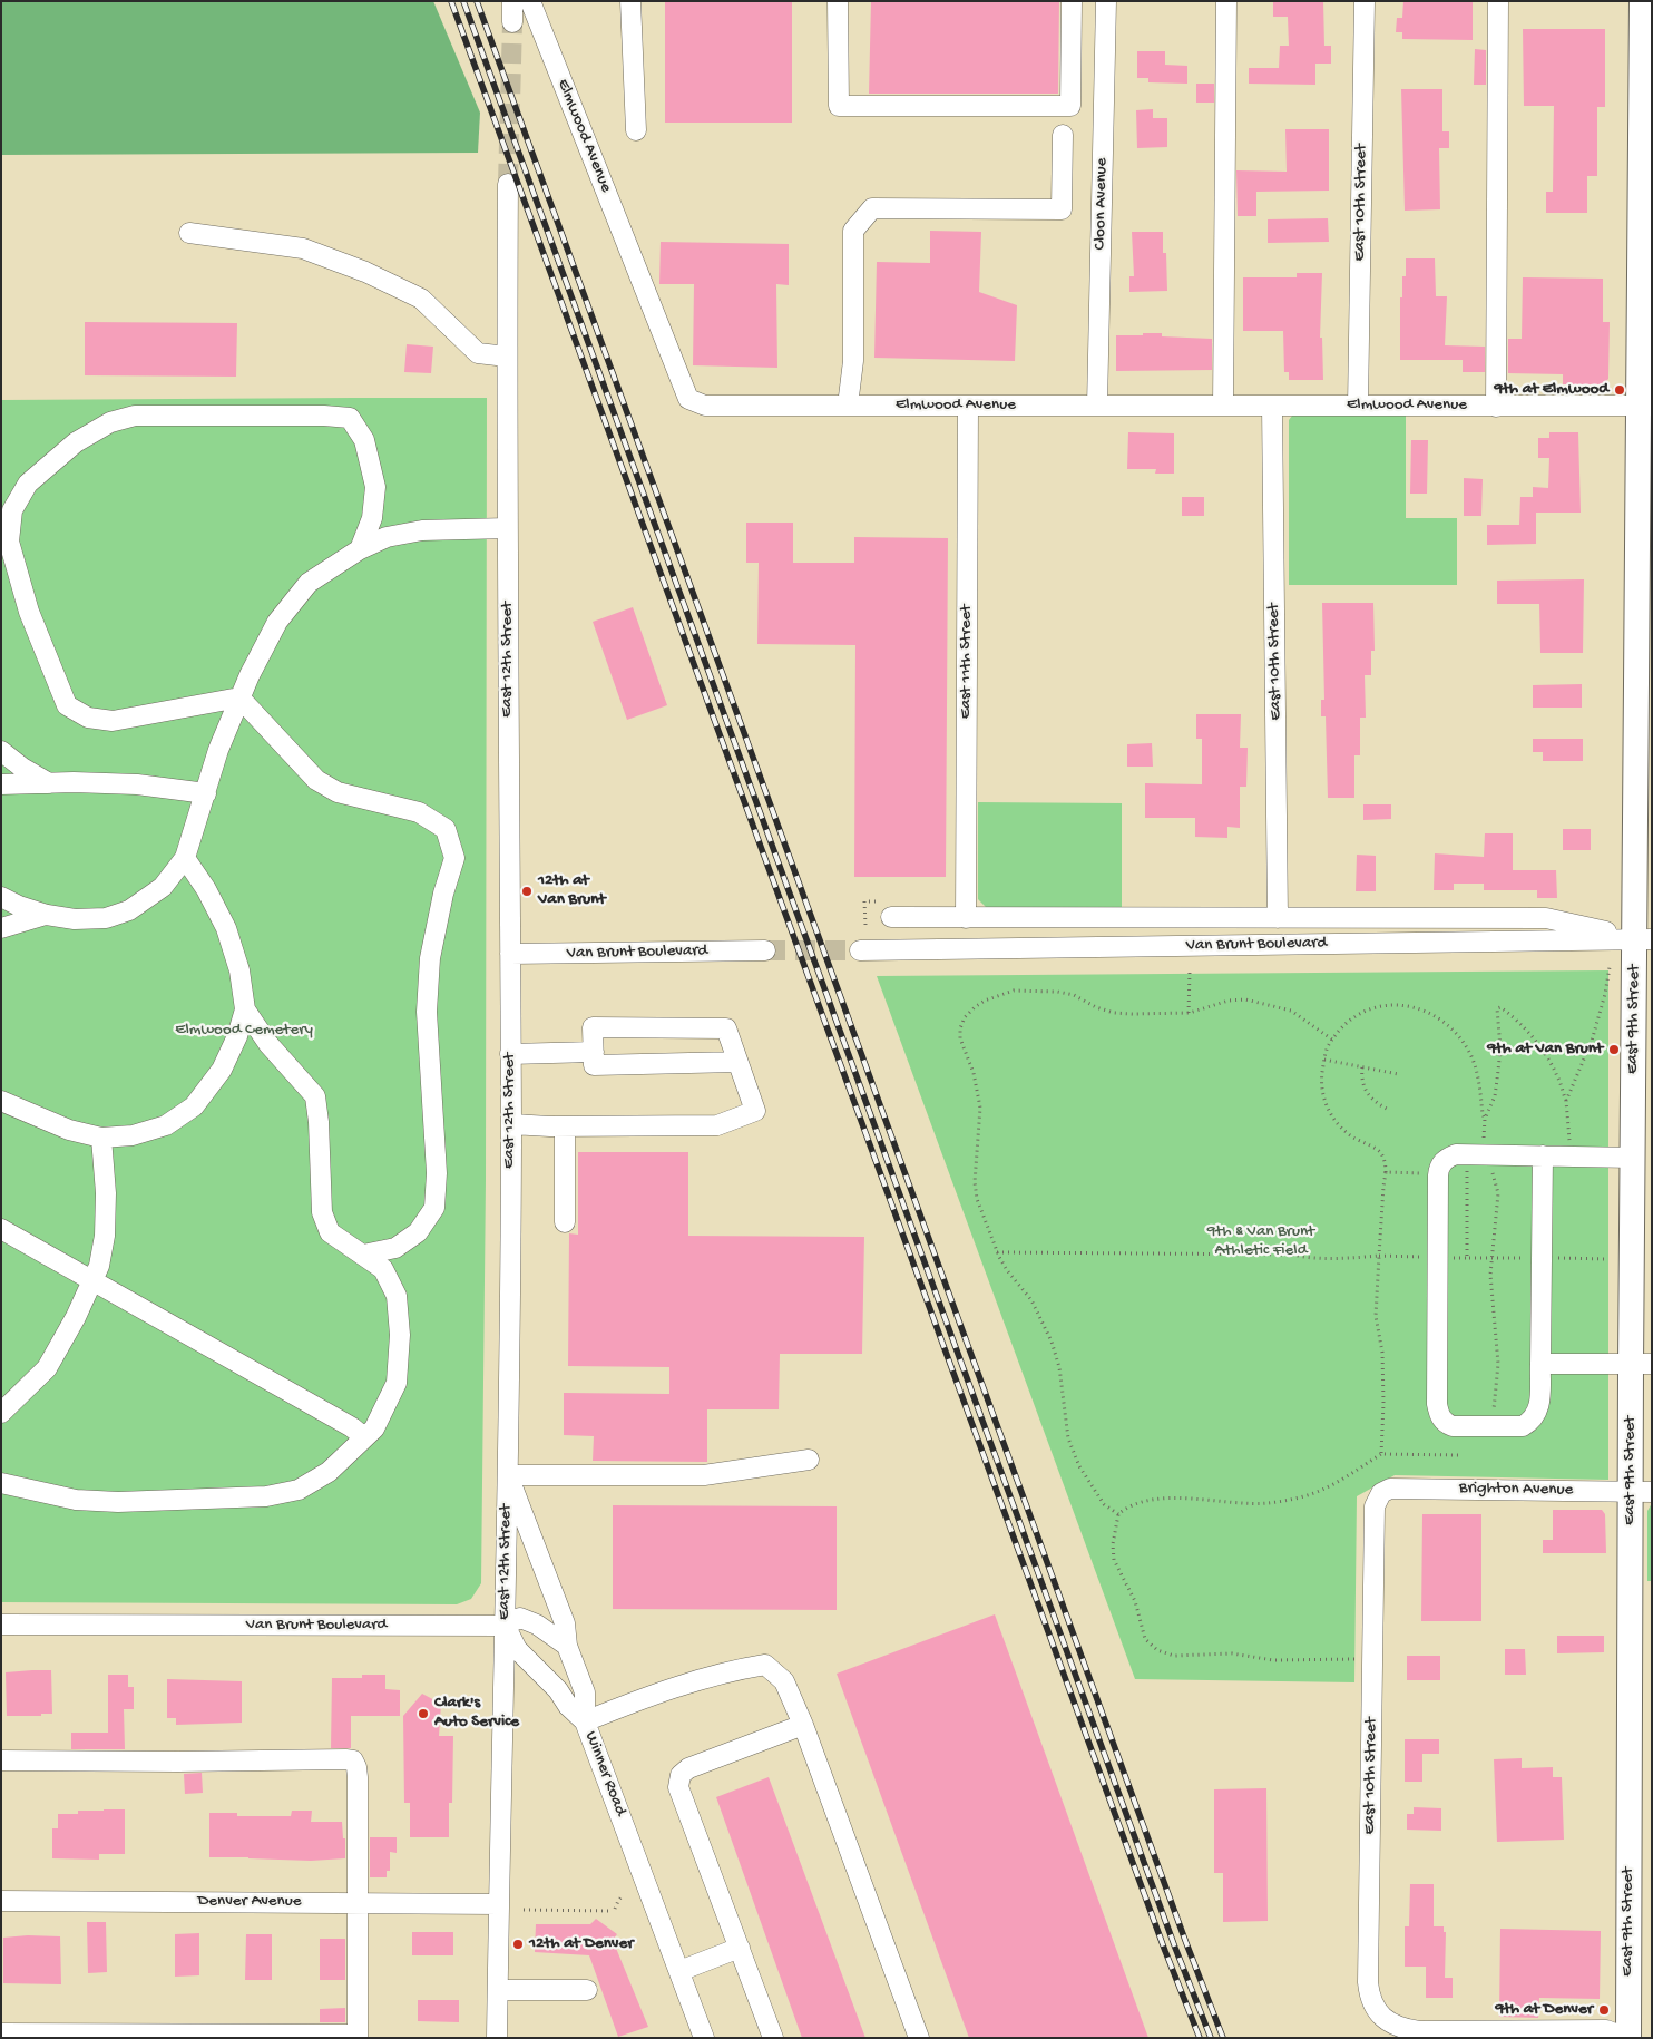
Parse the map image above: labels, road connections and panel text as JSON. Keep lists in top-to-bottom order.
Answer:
{
  "streets": {
    "main road": ["East 9th Street"],
    "street": [
      "Elmwood Avenue",
      "East 10th Street",
      "Cloon Avenue",
      "East 12th Street",
      "East 11th Street",
      "Van Brunt Boulevard",
      "Brighton Avenue",
      "Winner Road",
      "Denver Avenue"
    ]
  },
  "crossings": [
    ["Elmwood Avenue", "East 10th Street"],
    ["Elmwood Avenue", "Cloon Avenue"],
    ["Elmwood Avenue", "East 11th Street"],
    ["Elmwood Avenue", "East 9th Street"],
    ["East 10th Street", "East 9th Street"],
    ["East 10th Street", "Brighton Avenue"],
    ["East 12th Street", "Van Brunt Boulevard"],
    ["East 12th Street", "Winner Road"],
    ["East 12th Street", "Denver Avenue"],
    ["Van Brunt Boulevard", "East 9th Street"],
    ["Van Brunt Boulevard", "Winner Road"],
    ["East 9th Street", "Brighton Avenue"]
  ],
  "parks": ["Elmwood Cemetery", "9th & Van Brunt Athletic Field"],
  "places": [
    "9th at Elmwood",
    "12th at Van Brunt",
    "9th at Van Brunt",
    "Clark's Auto Service",
    "12th at Denver",
    "9th at Denver"
  ]
}
